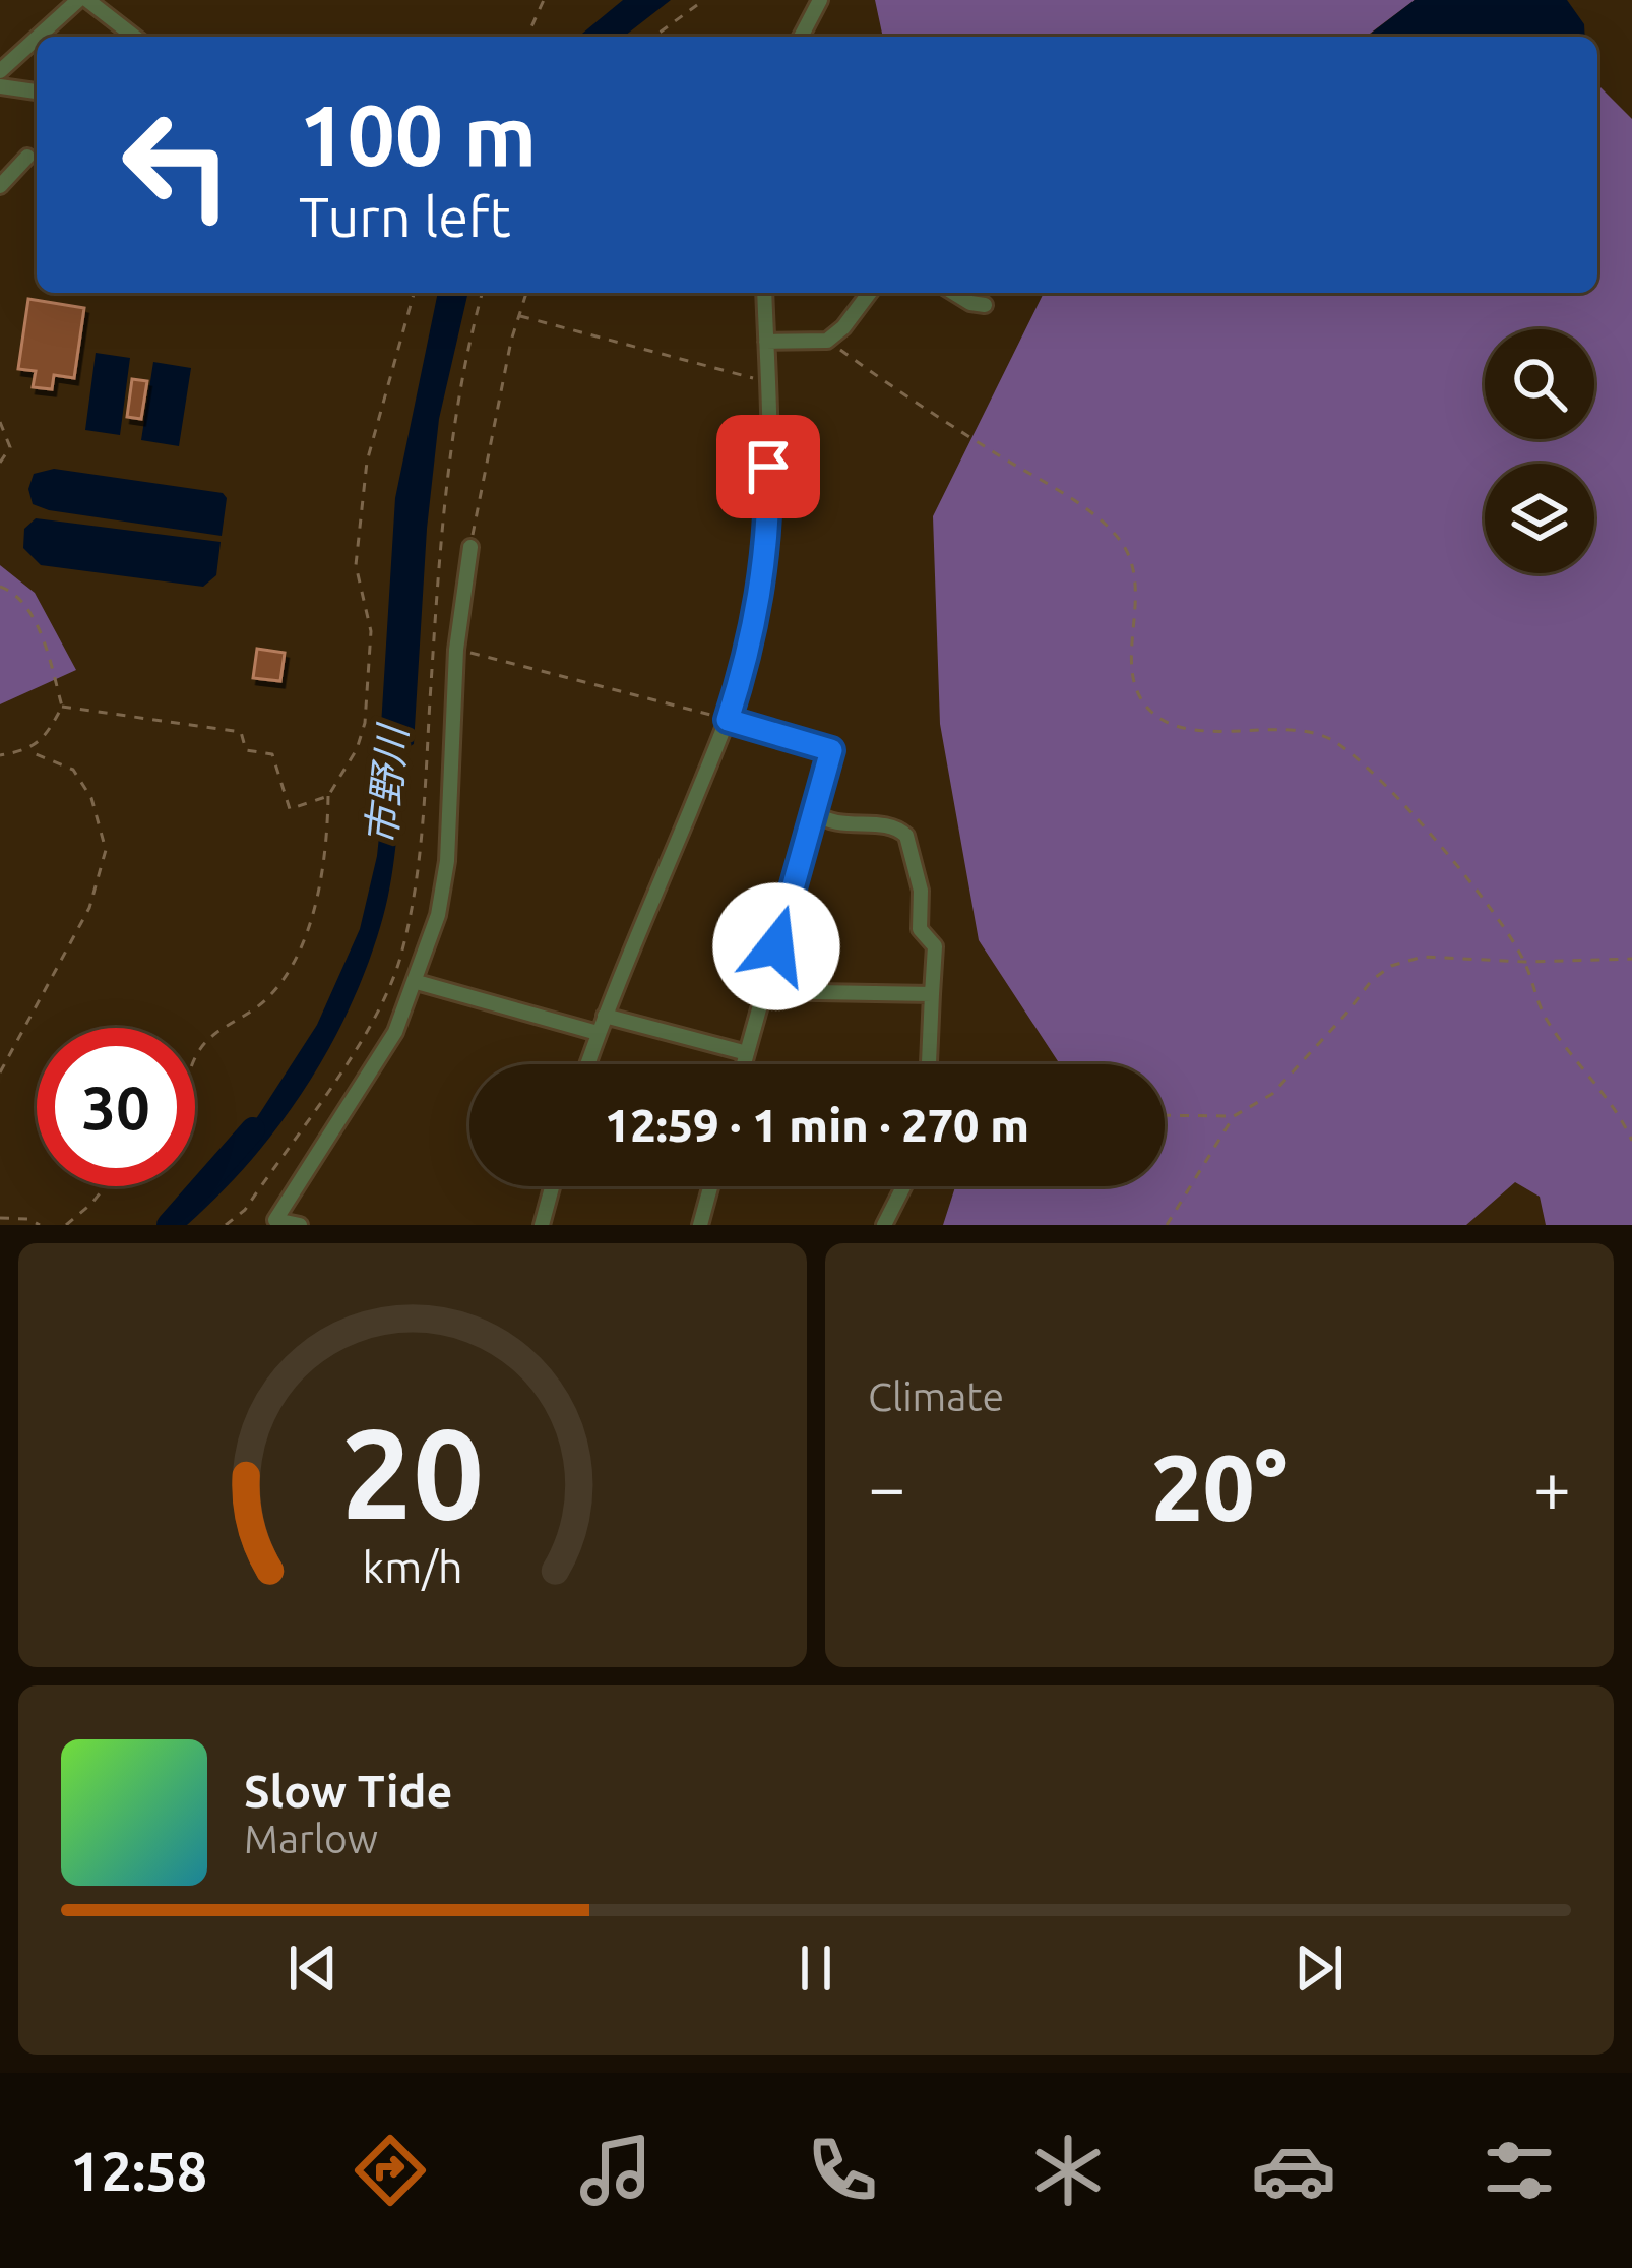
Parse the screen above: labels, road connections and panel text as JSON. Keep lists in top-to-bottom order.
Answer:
{
  "water": ["市野川"],
  "page": {
    "turn": ["100 m", "Turn left"],
    "limit": "30",
    "trip": "12:59 · 1 min · 270 m",
    "tile": "Climate",
    "heat": ["−", "20°", "+"],
    "song": ["Slow Tide", "Marlow"],
    "tabs": "12:58",
    "gauge": ["20", "km/h"]
  }
}
